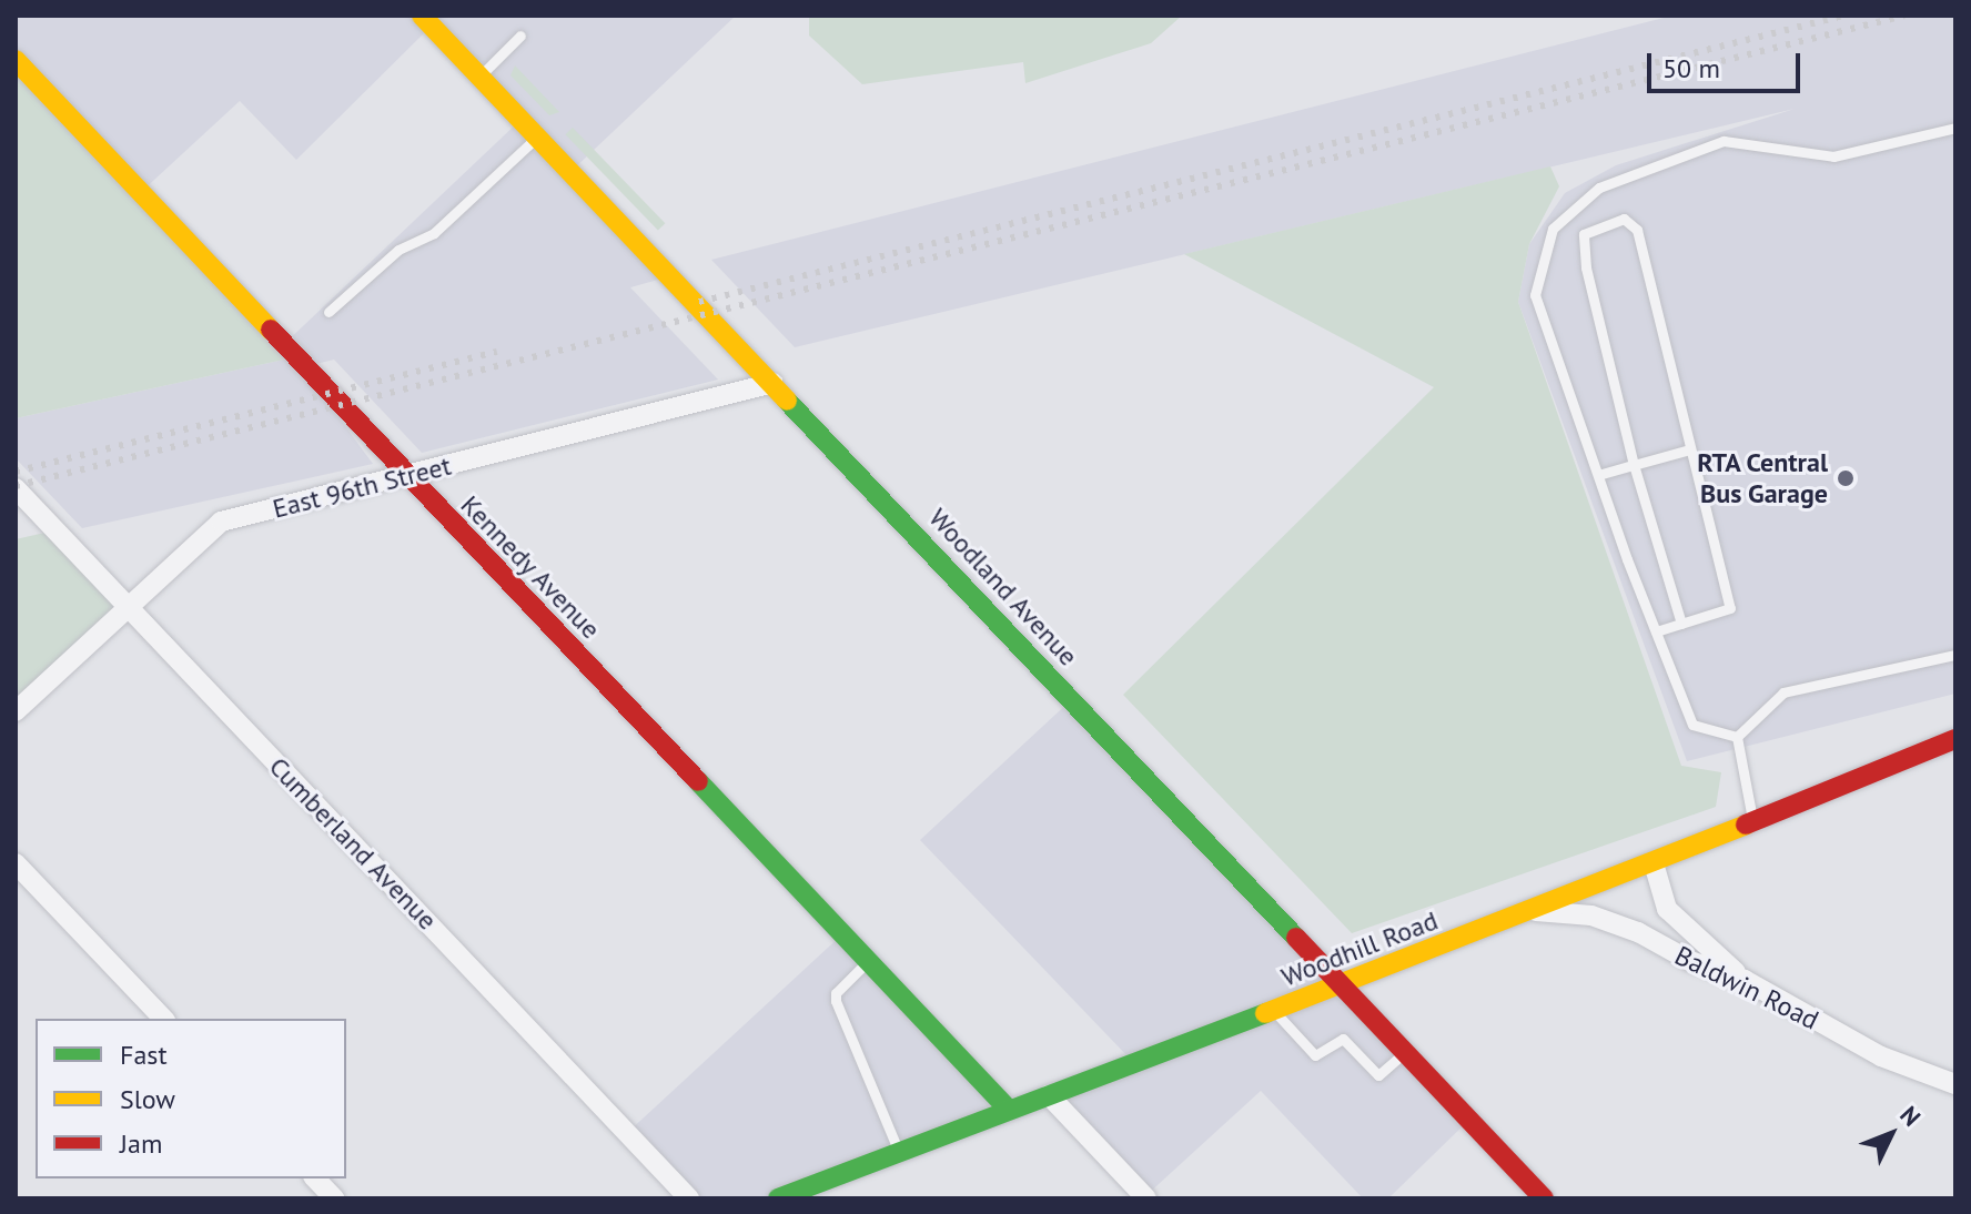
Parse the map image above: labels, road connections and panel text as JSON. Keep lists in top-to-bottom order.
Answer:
{
  "streets": {
    "street": [
      "East 96th Street",
      "Kennedy Avenue",
      "Woodland Avenue",
      "Cumberland Avenue",
      "Woodhill Road",
      "Baldwin Road"
    ]
  },
  "crossings": [
    ["East 96th Street", "Kennedy Avenue"],
    ["East 96th Street", "Woodland Avenue"],
    ["East 96th Street", "Cumberland Avenue"],
    ["Kennedy Avenue", "Woodhill Road"],
    ["Woodland Avenue", "Woodhill Road"],
    ["Woodhill Road", "Baldwin Road"]
  ],
  "places": ["RTA Central Bus Garage"],
  "legend": ["Fast", "Slow", "Jam"],
  "scale_bar": "50 m",
  "north": "top right"
}
